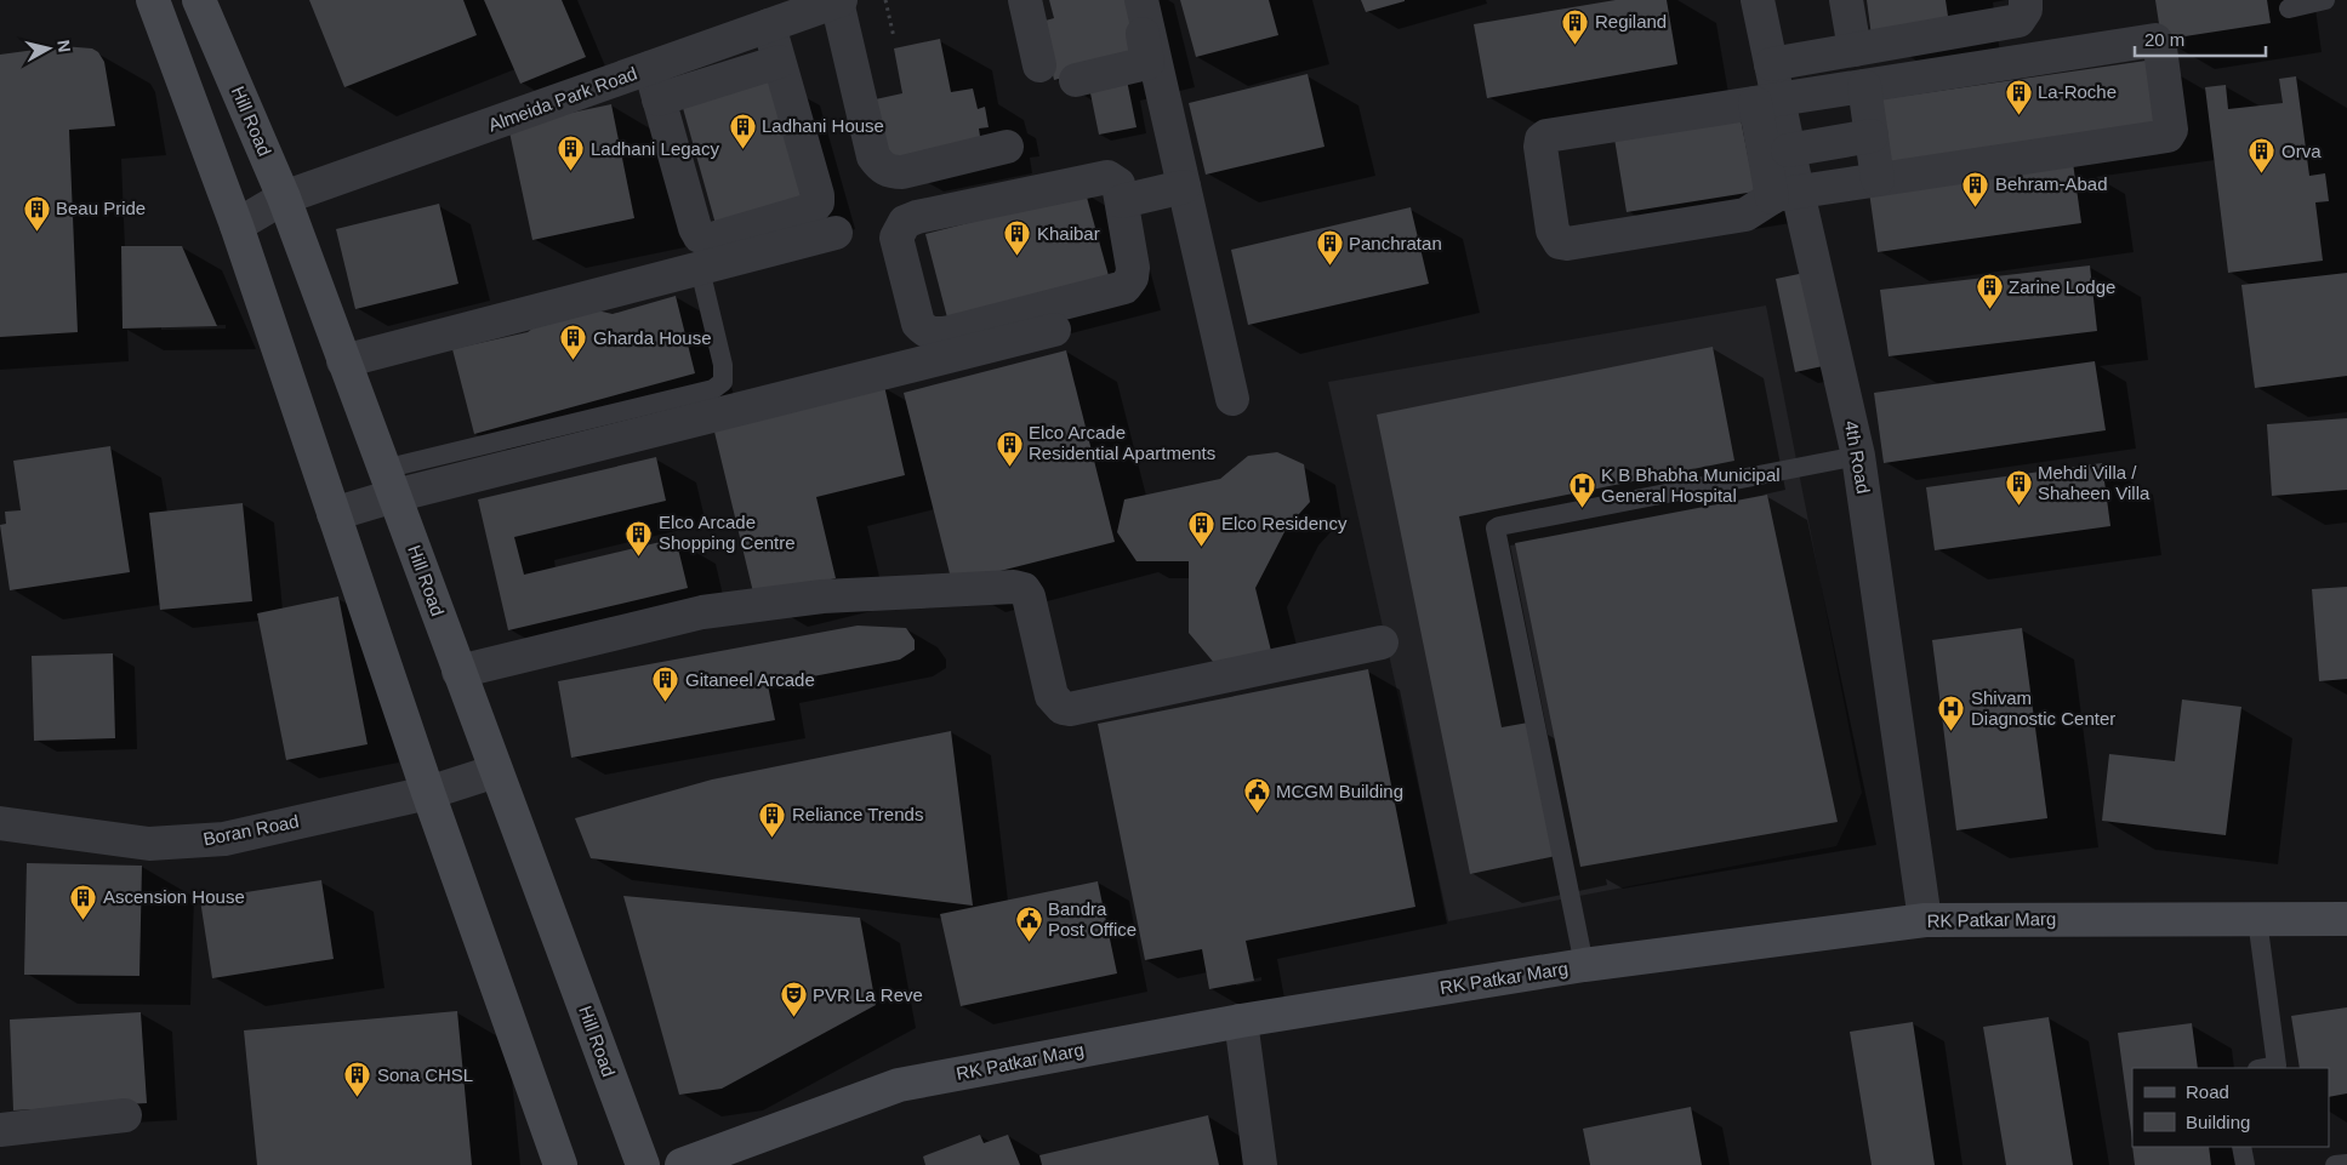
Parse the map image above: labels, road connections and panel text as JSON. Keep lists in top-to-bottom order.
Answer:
{
  "streets": {
    "main road": ["Hill Road", "RK Patkar Marg"],
    "street": ["Almeida Park Road", "4th Road", "Boran Road"]
  },
  "crossings": [
    ["Almeida Park Road", "Hill Road"],
    ["Hill Road", "Boran Road"],
    ["4th Road", "RK Patkar Marg"]
  ],
  "places": {
    "building": [
      "Regiland",
      "La-Roche",
      "Ladhani House",
      "Ladhani Legacy",
      "Orva",
      "Behram-Abad",
      "Beau Pride",
      "Khaibar",
      "Panchratan",
      "Zarine Lodge",
      "Gharda House",
      "Elco Arcade Residential Apartments",
      "Mehdi Villa / Shaheen Villa",
      "Elco Residency",
      "Elco Arcade Shopping Centre",
      "Gitaneel Arcade",
      "Reliance Trends",
      "Ascension House",
      "Sona CHSL"
    ],
    "hospital": ["K B Bhabha Municipal General Hospital", "Shivam Diagnostic Center"],
    "public building": ["MCGM Building", "Bandra Post Office"],
    "theatre": ["PVR La Reve"]
  },
  "legend": ["Road", "Building"],
  "scale_bar": "20 m",
  "north": "right"
}
